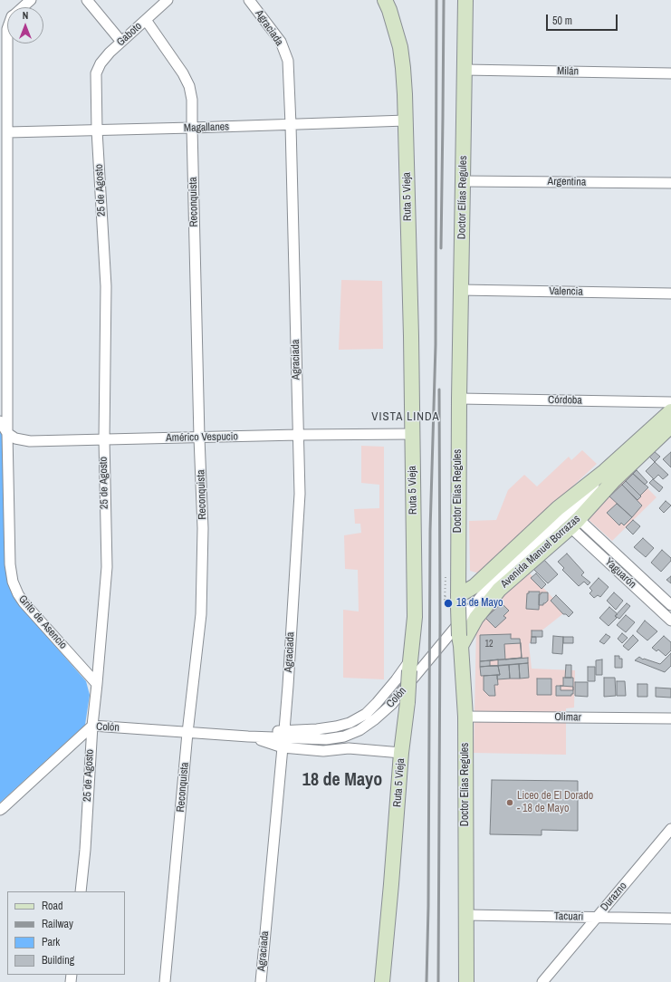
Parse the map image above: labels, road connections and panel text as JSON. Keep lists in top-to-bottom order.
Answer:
{
  "streets": {
    "street": [
      "Agraciada",
      "Gaboto",
      "Milán",
      "Magallanes",
      "Argentina",
      "25 de Agosto",
      "Ruta 5 Vieja",
      "Doctor Elías Regules",
      "Reconquista",
      "Valencia",
      "Córdoba",
      "Américo Vespucio",
      "Avenida Manuel Borrazas",
      "Yaguarón",
      "Grito de Asencio",
      "Colón",
      "Olimar",
      "Durazno",
      "Tacuari"
    ]
  },
  "crossings": [
    ["Agraciada", "Magallanes"],
    ["Agraciada", "Américo Vespucio"],
    ["Agraciada", "Colón"],
    ["Gaboto", "25 de Agosto"],
    ["Gaboto", "Reconquista"],
    ["Milán", "Doctor Elías Regules"],
    ["Magallanes", "25 de Agosto"],
    ["Magallanes", "Ruta 5 Vieja"],
    ["Magallanes", "Reconquista"],
    ["Magallanes", "Grito de Asencio"],
    ["Argentina", "Doctor Elías Regules"],
    ["25 de Agosto", "Américo Vespucio"],
    ["25 de Agosto", "Grito de Asencio"],
    ["25 de Agosto", "Colón"],
    ["Ruta 5 Vieja", "Américo Vespucio"],
    ["Ruta 5 Vieja", "Colón"],
    ["Doctor Elías Regules", "Valencia"],
    ["Doctor Elías Regules", "Córdoba"],
    ["Doctor Elías Regules", "Avenida Manuel Borrazas"],
    ["Doctor Elías Regules", "Olimar"],
    ["Doctor Elías Regules", "Tacuari"],
    ["Reconquista", "Américo Vespucio"],
    ["Reconquista", "Colón"],
    ["Américo Vespucio", "Grito de Asencio"],
    ["Avenida Manuel Borrazas", "Yaguarón"],
    ["Avenida Manuel Borrazas", "Colón"],
    ["Durazno", "Tacuari"]
  ],
  "districts": ["VISTA LINDA", "18 de Mayo"],
  "places": ["18 de Mayo", "Liceo de El Dorado - 18 de Mayo"],
  "house_numbers": ["12"],
  "legend": [
    "Road",
    "Railway",
    "Park",
    "Building"
  ],
  "scale_bar": "50 m",
  "north": "top"
}
